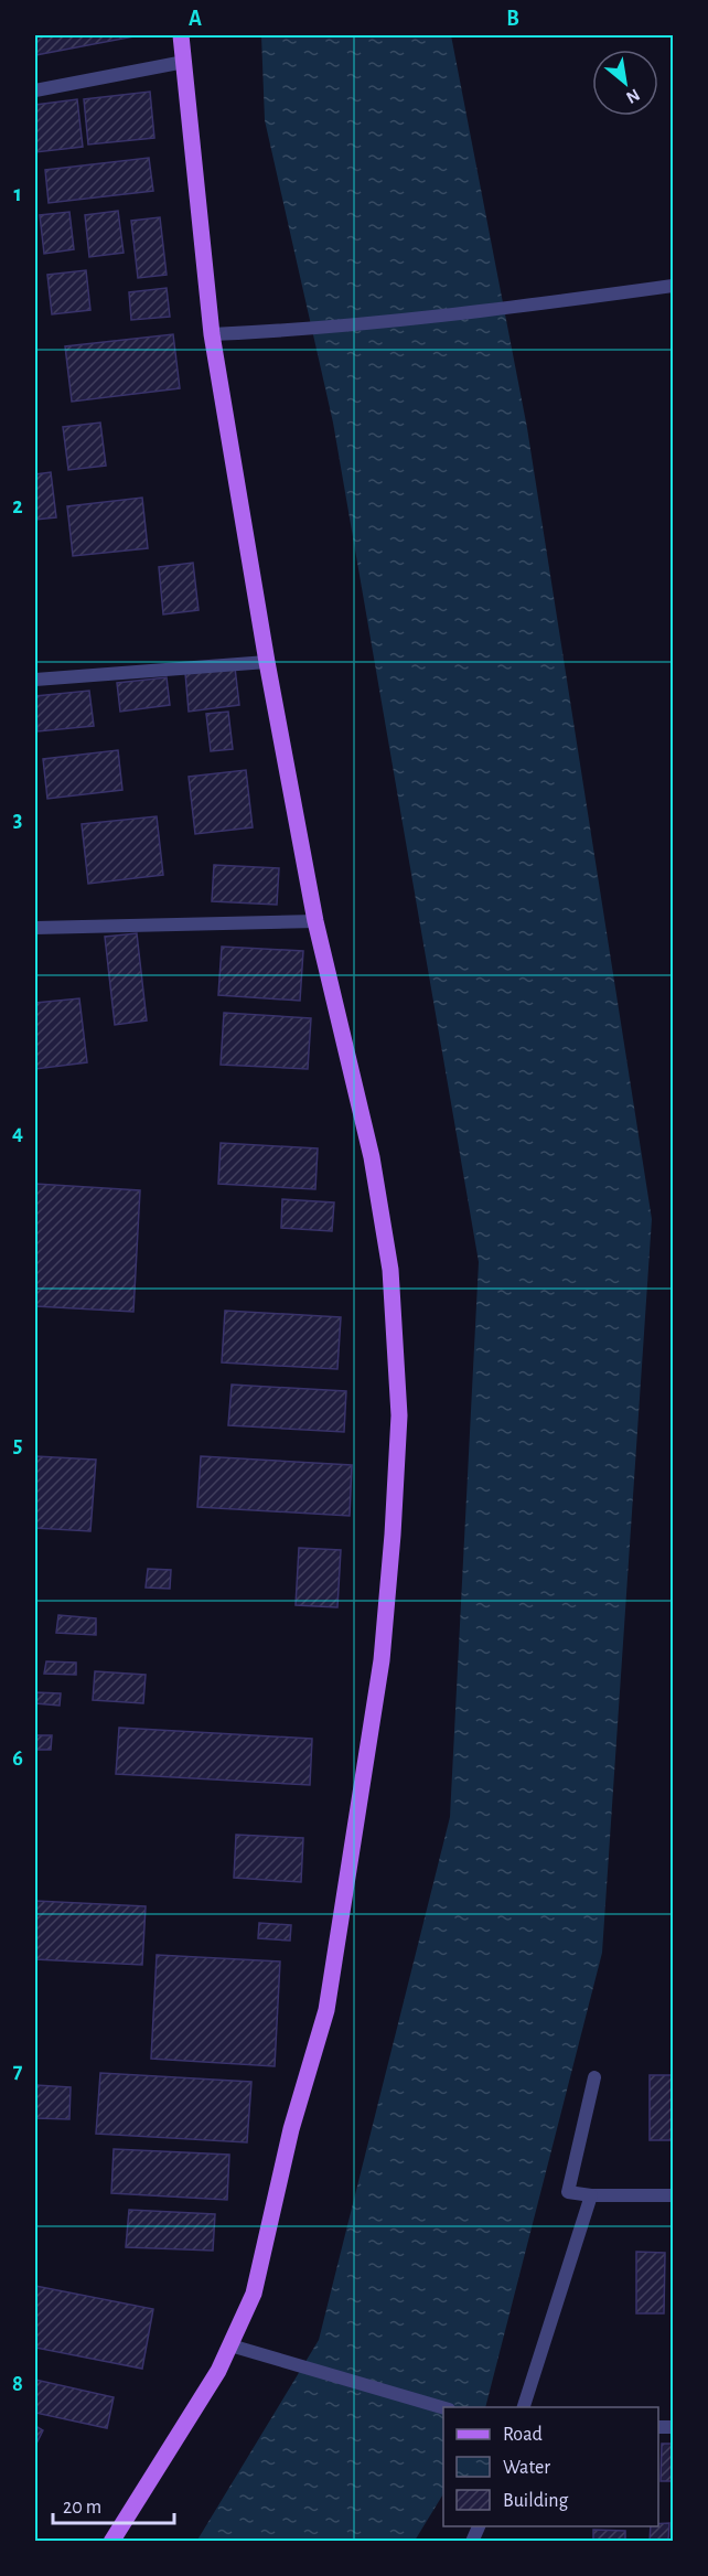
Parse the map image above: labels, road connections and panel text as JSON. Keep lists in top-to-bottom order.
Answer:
{
  "legend": ["Road", "Water", "Building"],
  "scale_bar": "20 m",
  "north": "bottom right",
  "grid": {
    "columns": ["A", "B"],
    "rows": [
      "1",
      "2",
      "3",
      "4",
      "5",
      "6",
      "7",
      "8"
    ]
  }
}
